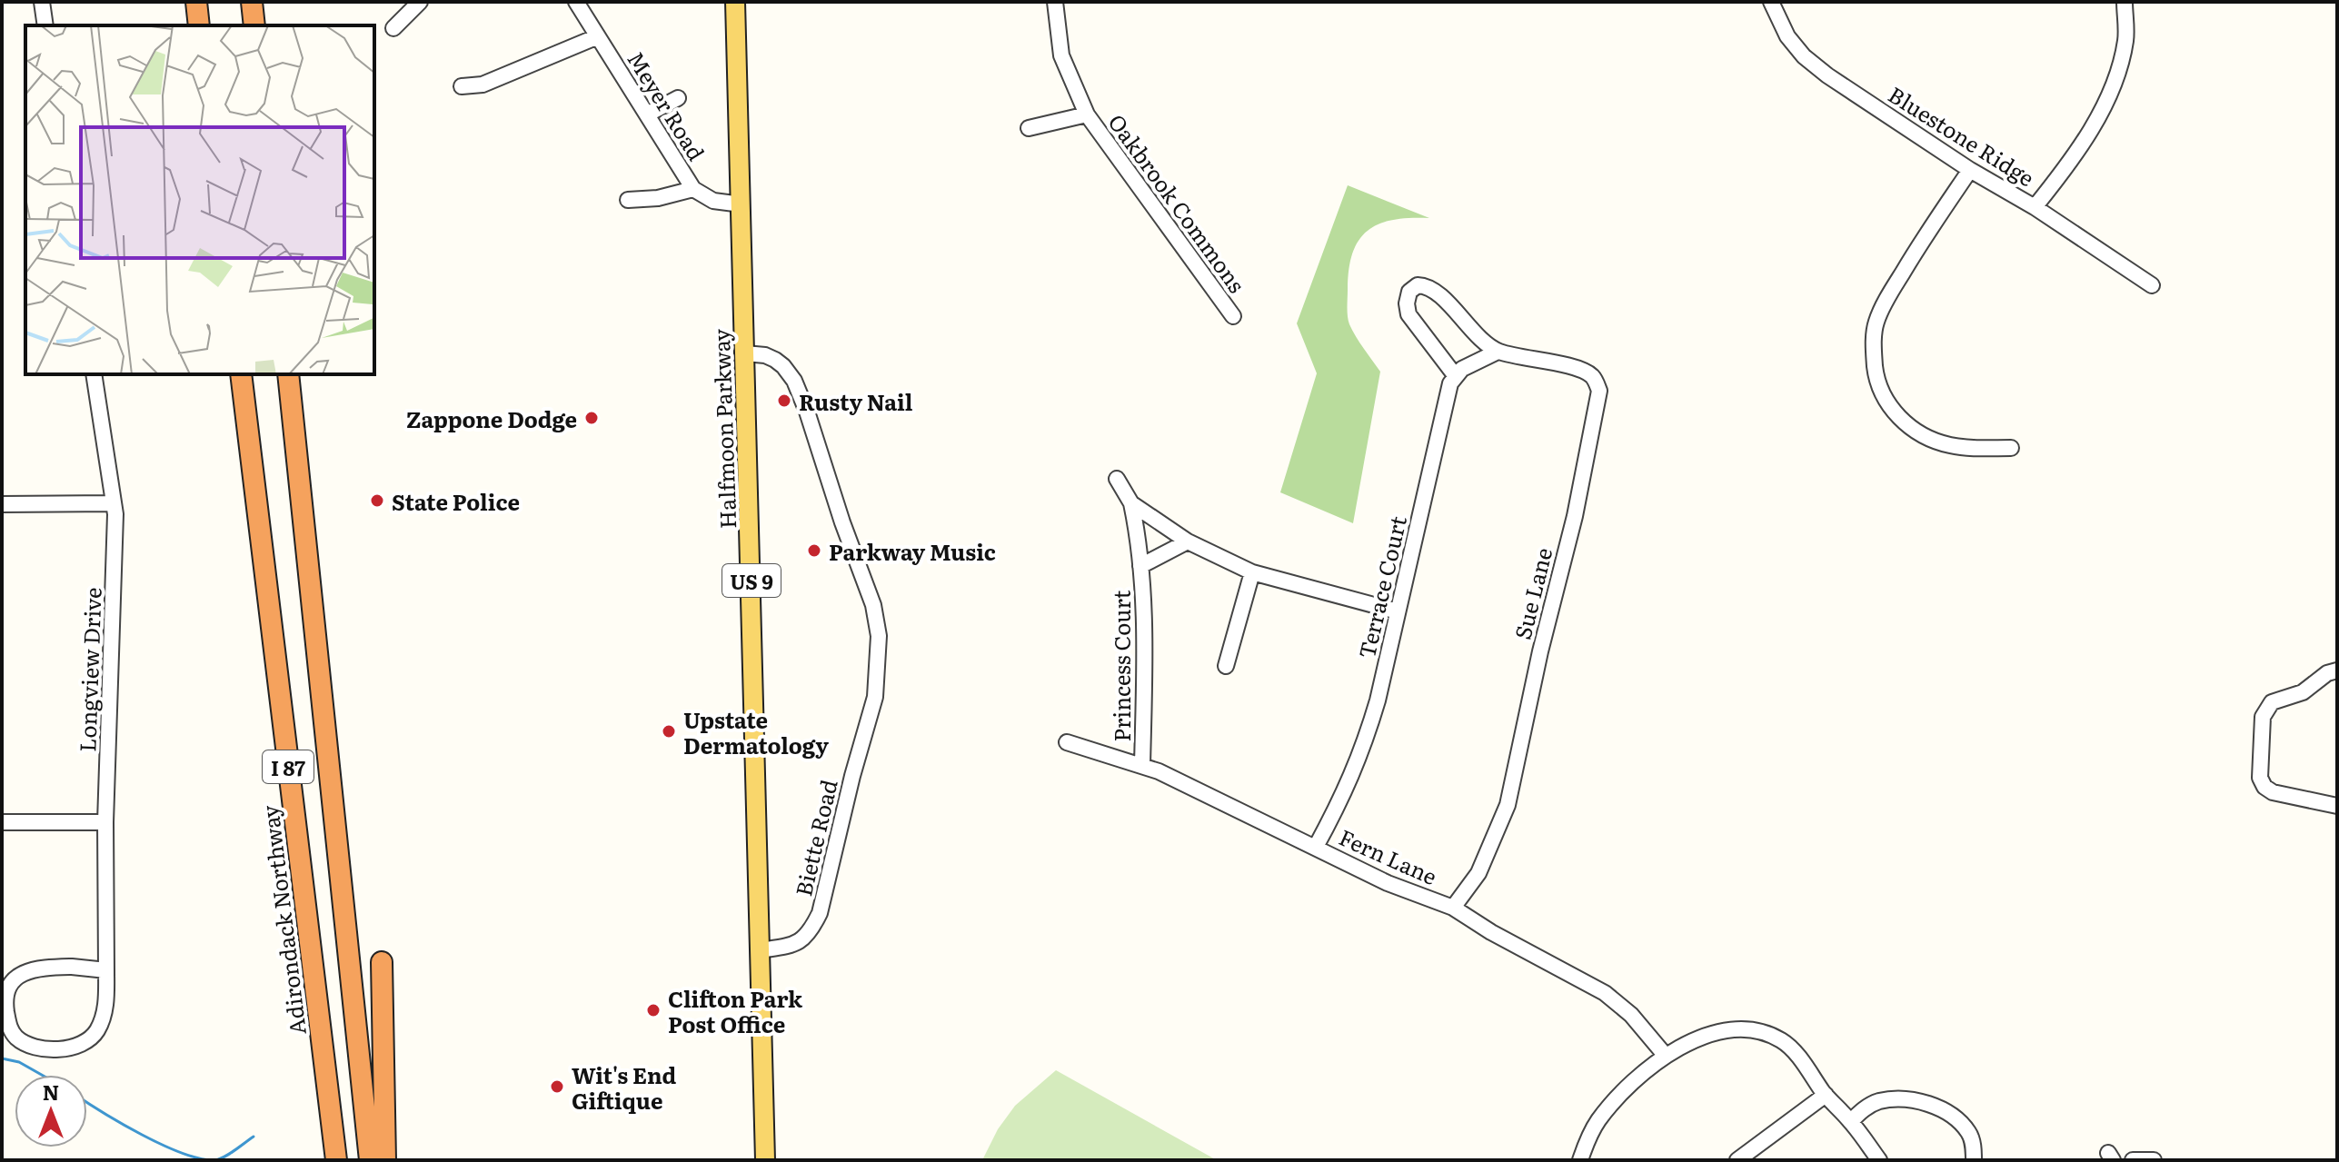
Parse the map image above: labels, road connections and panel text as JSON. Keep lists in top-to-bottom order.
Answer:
{
  "streets": {
    "highway": ["I 87", "Adirondack Northway"],
    "main road": ["Halfmoon Parkway", "US 9"],
    "street": [
      "Meyer Road",
      "Bluestone Ridge",
      "Oakbrook Commons",
      "Terrace Court",
      "Sue Lane",
      "Princess Court",
      "Longview Drive",
      "Biette Road",
      "Fern Lane"
    ]
  },
  "crossings": [
    ["Meyer Road", "Halfmoon Parkway"],
    ["Halfmoon Parkway", "Biette Road"],
    ["Terrace Court", "Princess Court"],
    ["Terrace Court", "Fern Lane"],
    ["Sue Lane", "Fern Lane"],
    ["Princess Court", "Fern Lane"]
  ],
  "places": [
    "Rusty Nail",
    "Zappone Dodge",
    "State Police",
    "Parkway Music",
    "Upstate Dermatology",
    "Clifton Park Post Office",
    "Wit's End Giftique"
  ],
  "north": "top"
}
